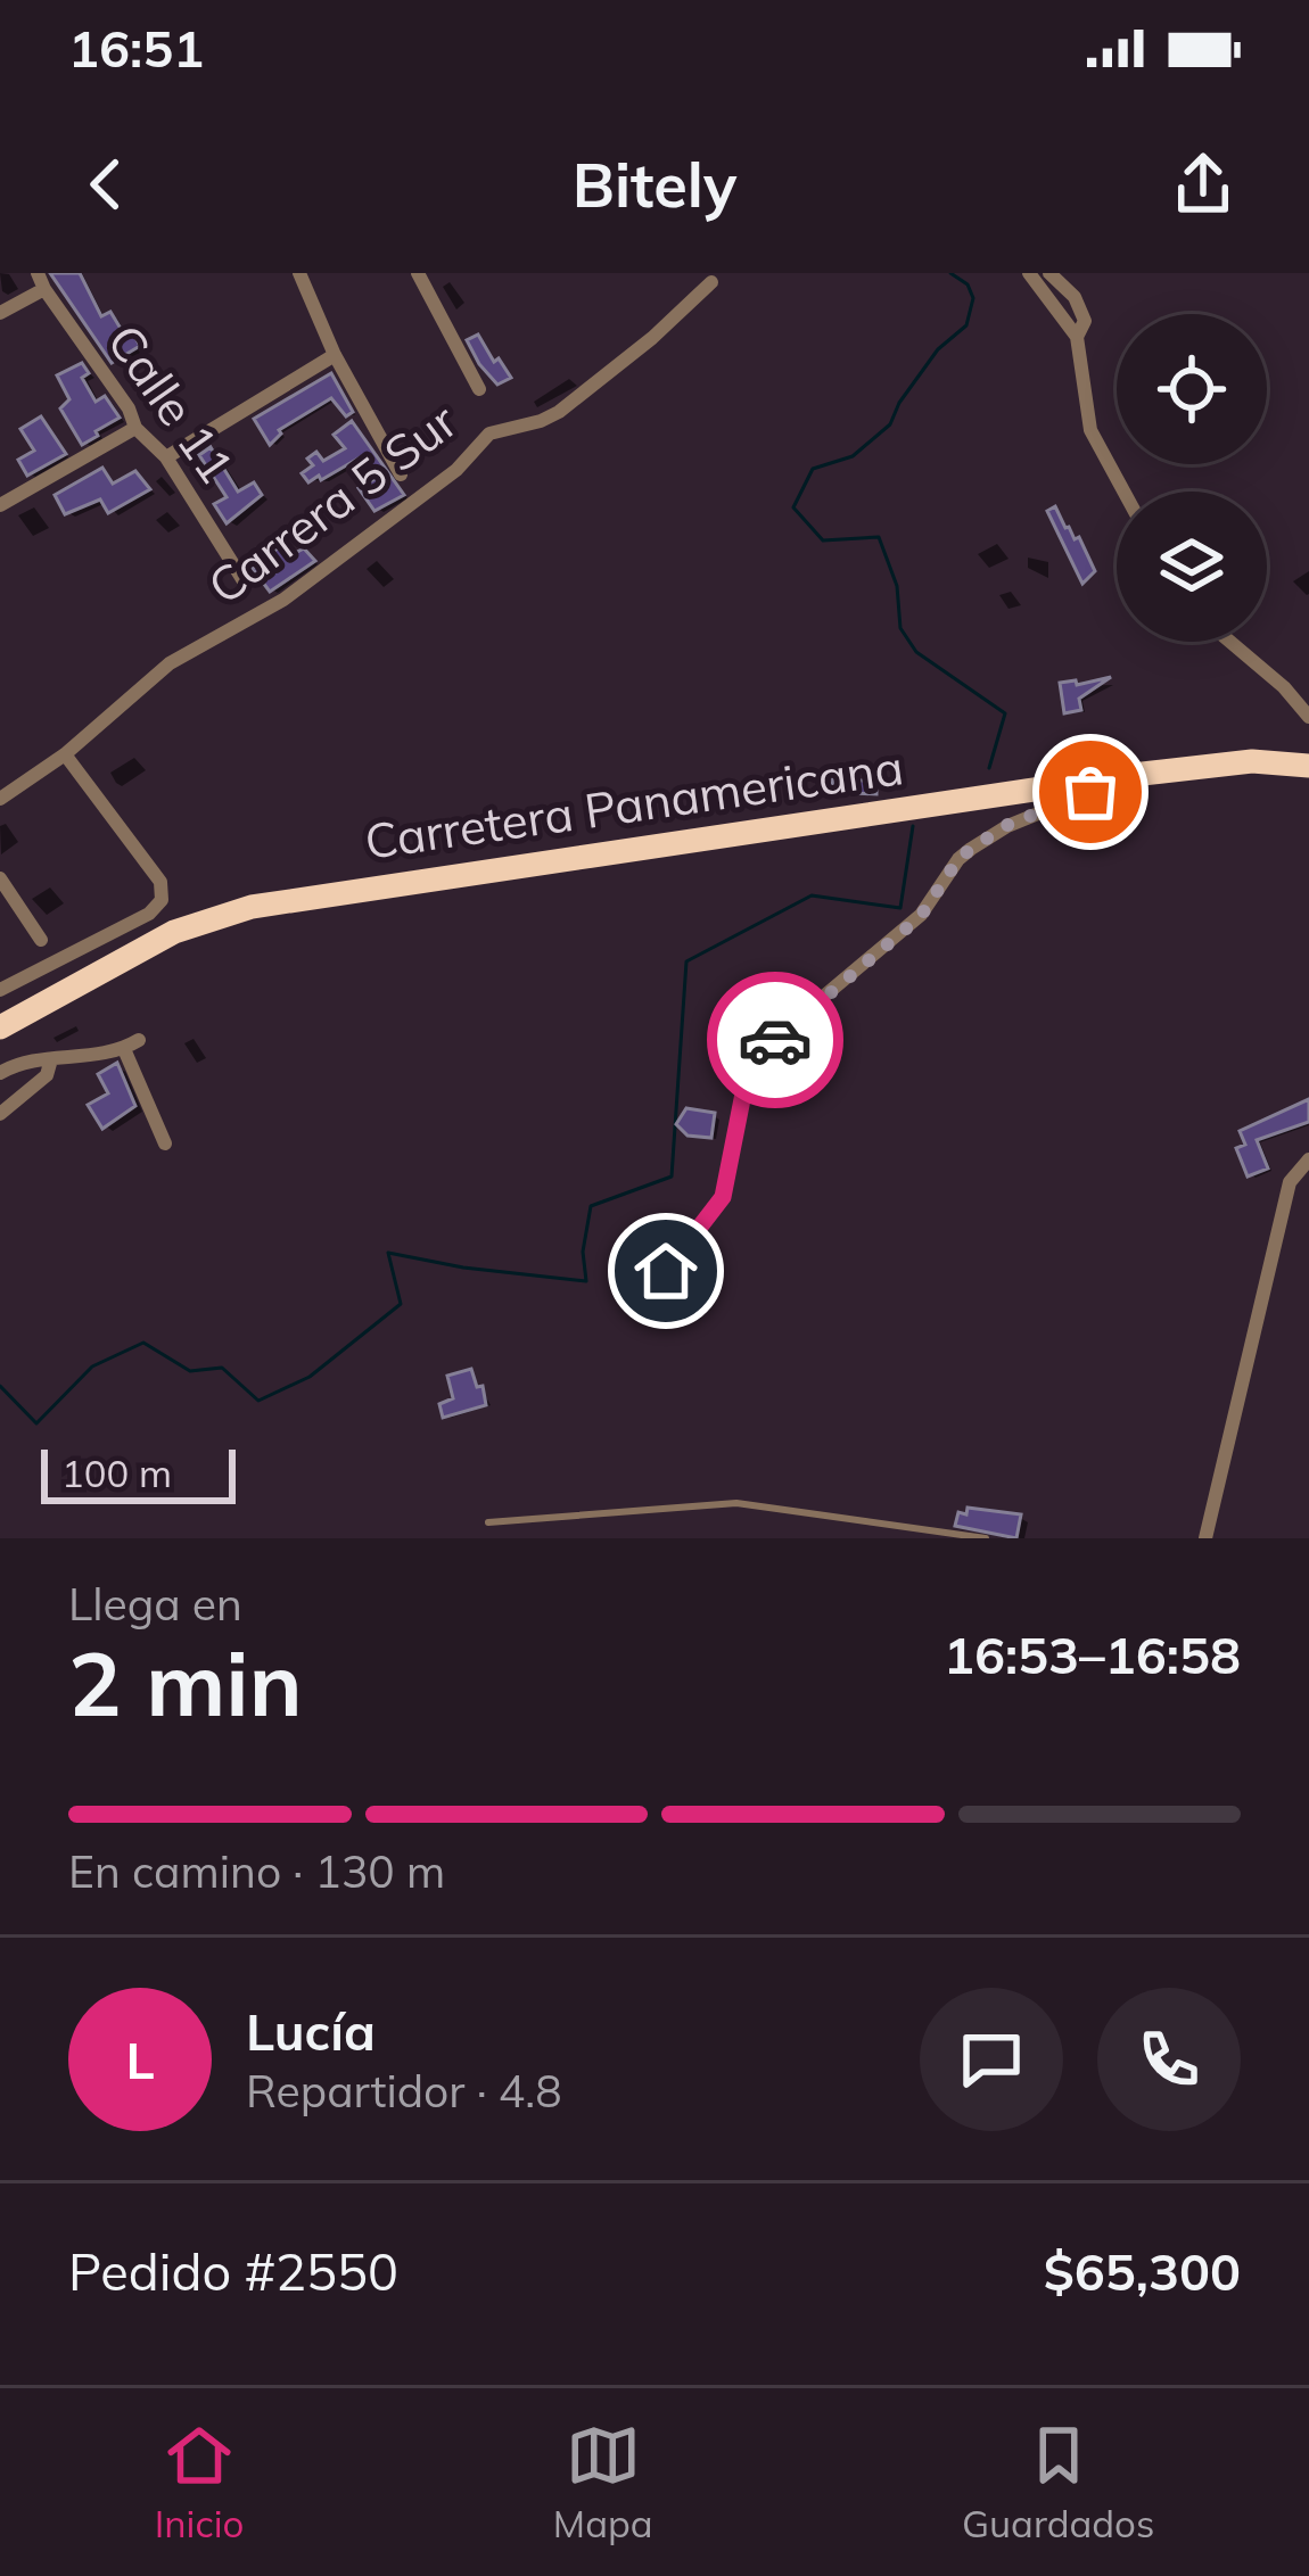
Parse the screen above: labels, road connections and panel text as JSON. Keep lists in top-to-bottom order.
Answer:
{
  "streets": {
    "highway": ["Carretera Panamericana"],
    "street": ["Calle 11", "Carrera 5 Sur"]
  },
  "scale_bar": "100 m",
  "page": {
    "status": "16:51",
    "header": "Bitely",
    "scale": "100 m",
    "heading": ["2 min", "Llega en", "16:53–16:58"],
    "panel": [
      "Lucía",
      "Repartidor · 4.8",
      "Pedido #2550",
      "$65,300"
    ],
    "bar": "En camino · 130 m",
    "round": "L",
    "tabs": ["Inicio", "Mapa", "Guardados"]
  }
}
